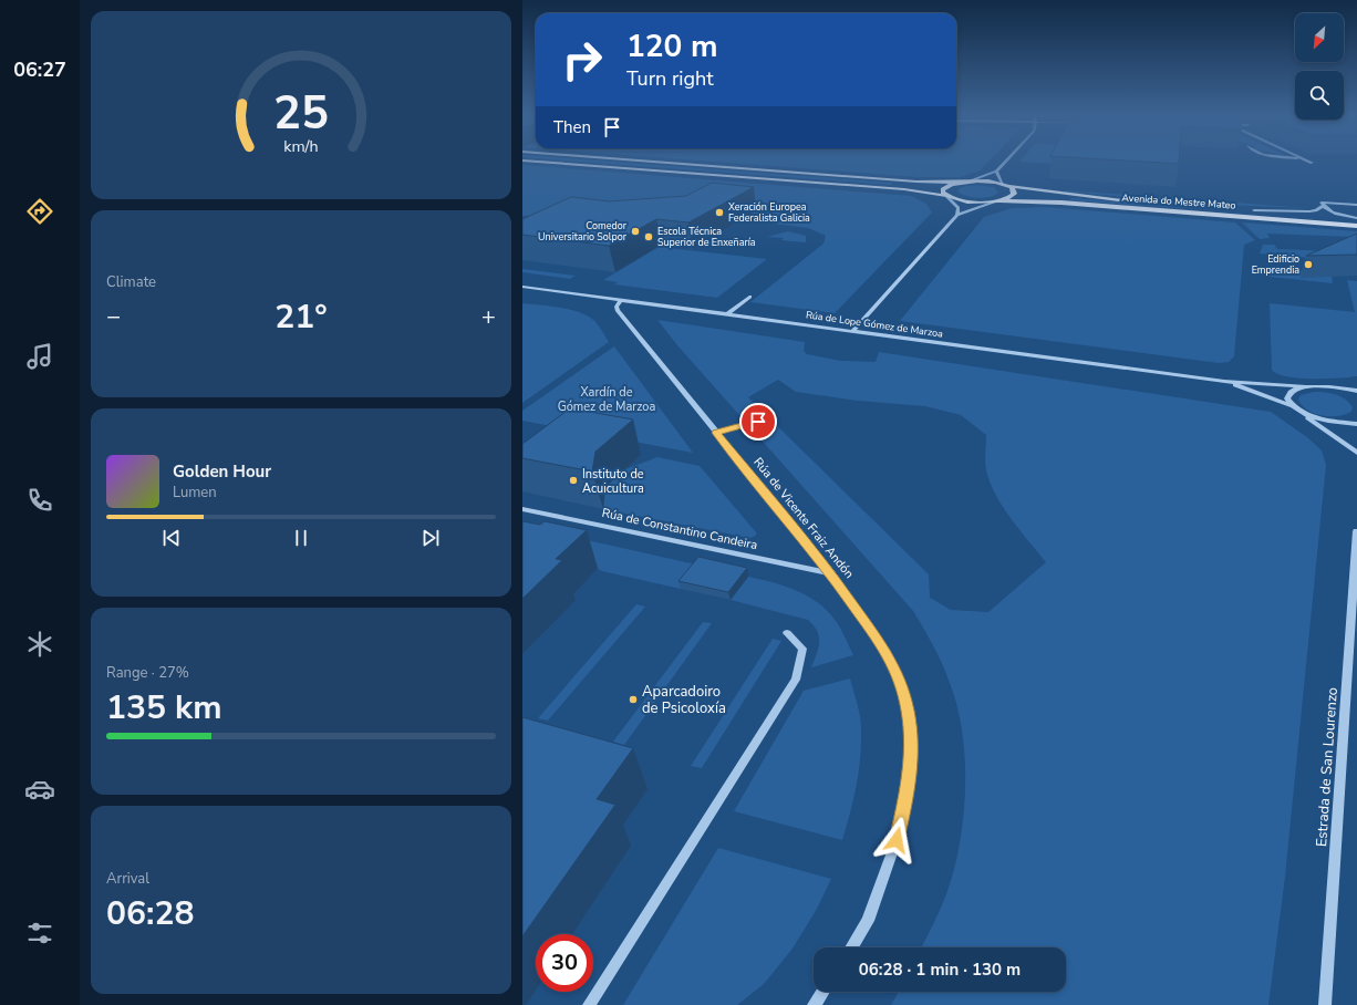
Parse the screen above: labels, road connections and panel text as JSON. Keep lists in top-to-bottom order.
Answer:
{
  "streets": {
    "main road": ["Avenida do Mestre Mateo"],
    "street": [
      "Rúa de Lope Gómez de Marzoa",
      "Rúa de Vicente Fraiz Andón",
      "Rúa de Constantino Candeira",
      "Estrada de San Lourenzo"
    ]
  },
  "crossings": [
    ["Rúa de Lope Gómez de Marzoa", "Rúa de Vicente Fraiz Andón"],
    ["Rúa de Vicente Fraiz Andón", "Rúa de Constantino Candeira"]
  ],
  "parks": ["Xardín de Gómez de Marzoa"],
  "places": [
    "Xeración Europea Federalista Galicia",
    "Comedor Universitario Solpor",
    "Escola Técnica Superior de Enxeñaría",
    "Edificio Emprendia",
    "Instituto de Acuicultura",
    "Aparcadoiro de Psicoloxía"
  ],
  "north": "bottom left",
  "page": {
    "tabs": "06:27",
    "turn": ["120 m", "Turn right"],
    "then": "Then",
    "tile": [
      "Climate",
      ["Range · 27%", "135 km"],
      ["Arrival", "06:28"]
    ],
    "heat": ["−", "21°", "+"],
    "song": ["Golden Hour", "Lumen"],
    "limit": "30",
    "trip": "06:28 · 1 min · 130 m",
    "gauge": ["25", "km/h"]
  }
}
